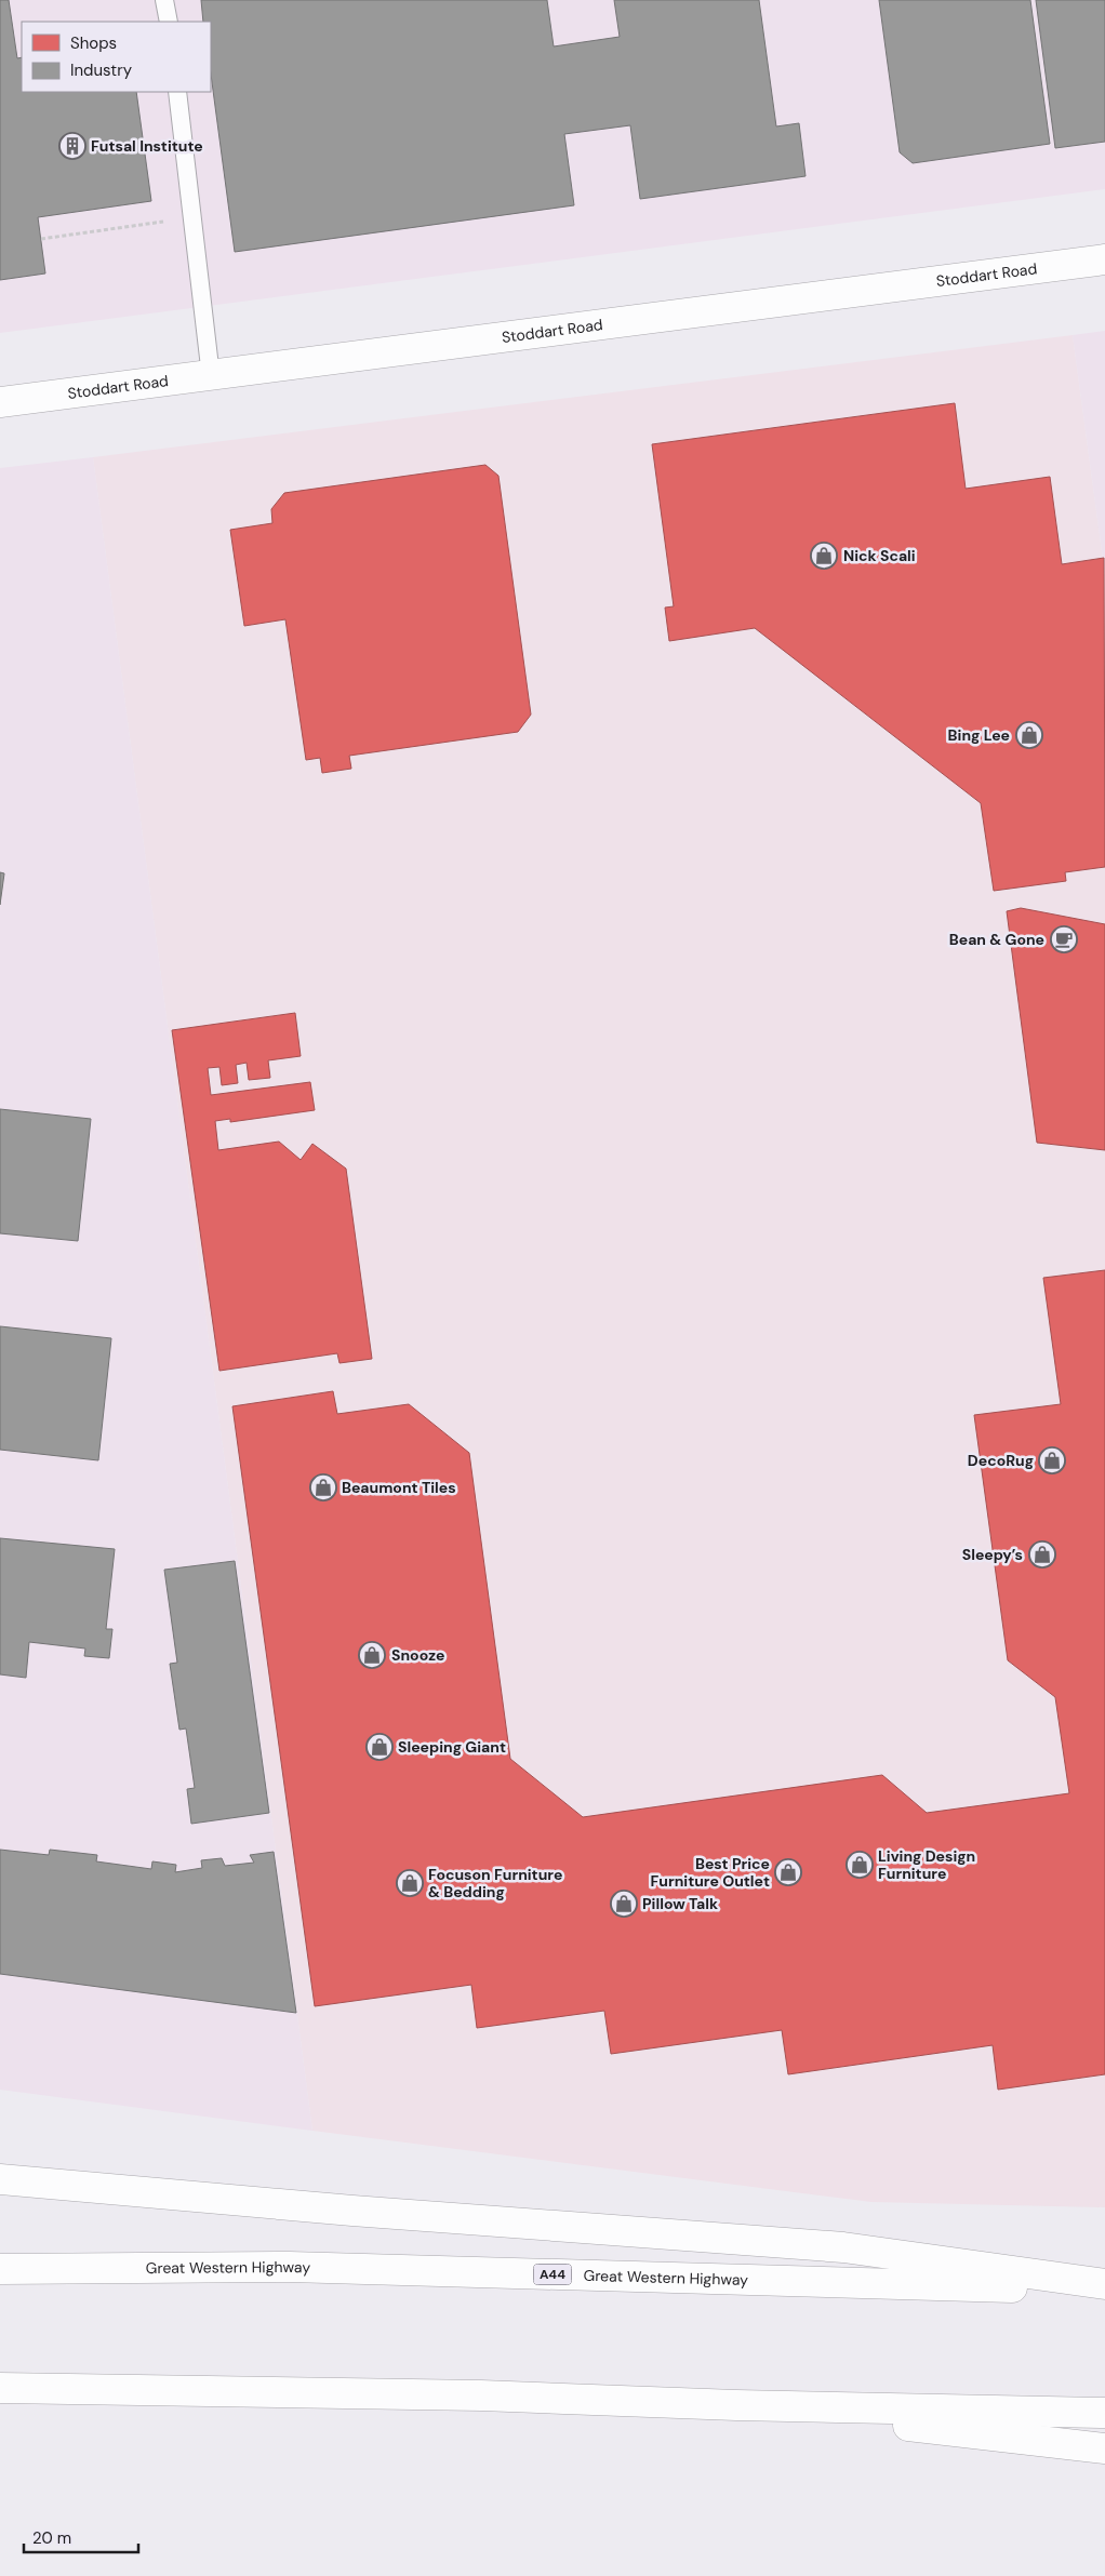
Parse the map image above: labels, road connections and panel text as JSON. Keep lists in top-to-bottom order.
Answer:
{
  "streets": {
    "main road": ["Stoddart Road", "Great Western Highway", "A44"]
  },
  "places": {
    "building": ["Futsal Institute"],
    "shop": [
      "Nick Scali",
      "Bing Lee",
      "DecoRug",
      "Beaumont Tiles",
      "Sleepy’s",
      "Snooze",
      "Sleeping Giant",
      "Living Design Furniture",
      "Best Price Furniture Outlet",
      "Focuson Furniture & Bedding",
      "Pillow Talk"
    ],
    "cafe": ["Bean & Gone"]
  },
  "legend": ["Shops", "Industry"],
  "scale_bar": "20 m"
}
